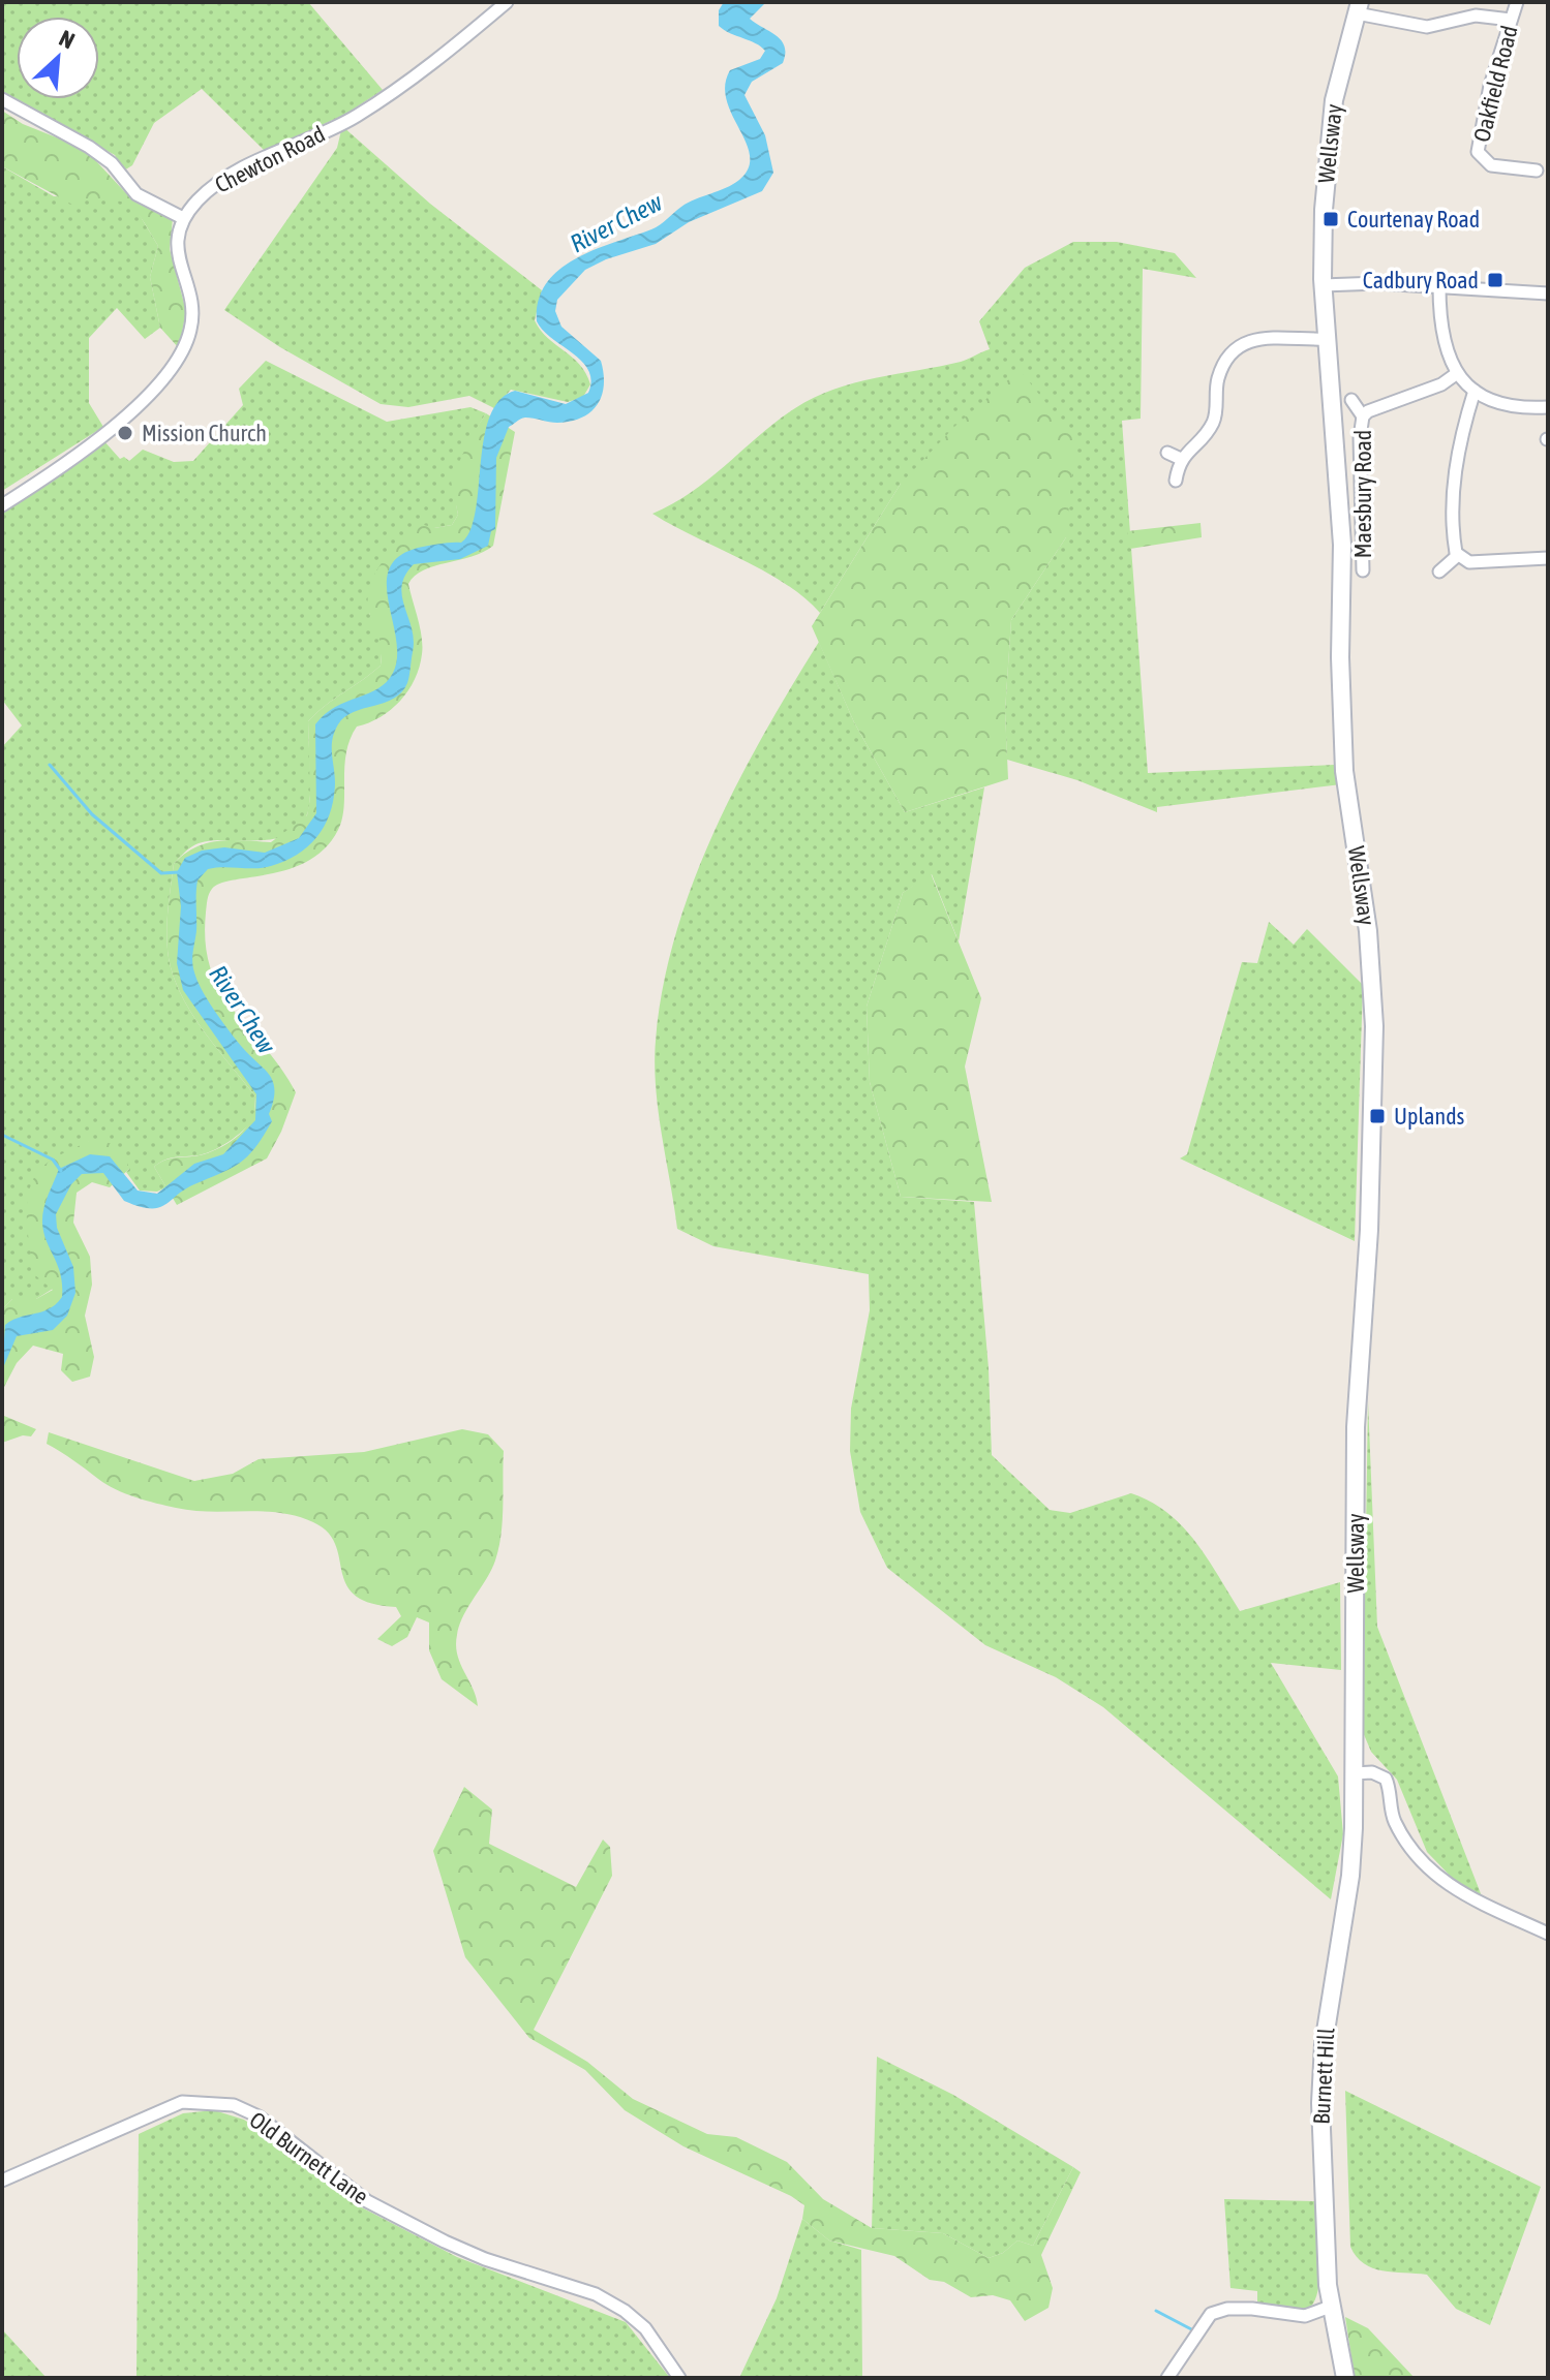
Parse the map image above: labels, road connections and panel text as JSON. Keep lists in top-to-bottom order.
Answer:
{
  "streets": {
    "main road": ["Wellsway", "Burnett Hill"],
    "street": [
      "Oakfield Road",
      "Chewton Road",
      "Maesbury Road",
      "Old Burnett Lane"
    ]
  },
  "crossings": [
    ["Wellsway", "Burnett Hill"]
  ],
  "water": ["River Chew"],
  "places": {
    "transit": ["Courtenay Road", "Cadbury Road", "Uplands"],
    "other": ["Mission Church"]
  },
  "north": "top right"
}
